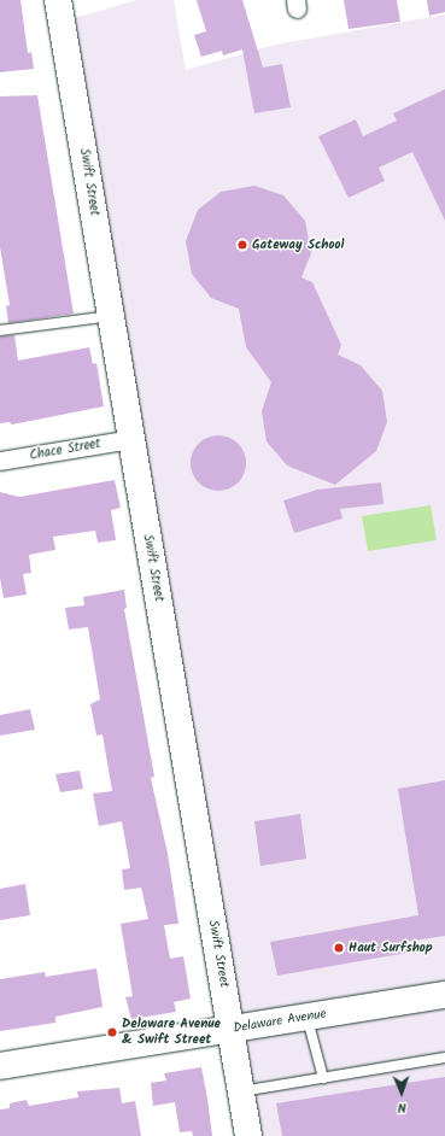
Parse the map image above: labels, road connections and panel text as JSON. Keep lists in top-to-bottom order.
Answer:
{
  "streets": {
    "street": ["Swift Street", "Chace Street", "Delaware Avenue"]
  },
  "crossings": [
    ["Swift Street", "Chace Street"],
    ["Swift Street", "Delaware Avenue"]
  ],
  "places": ["Gateway School", "Haut Surfshop", "Delaware Avenue & Swift Street"],
  "north": "bottom"
}
